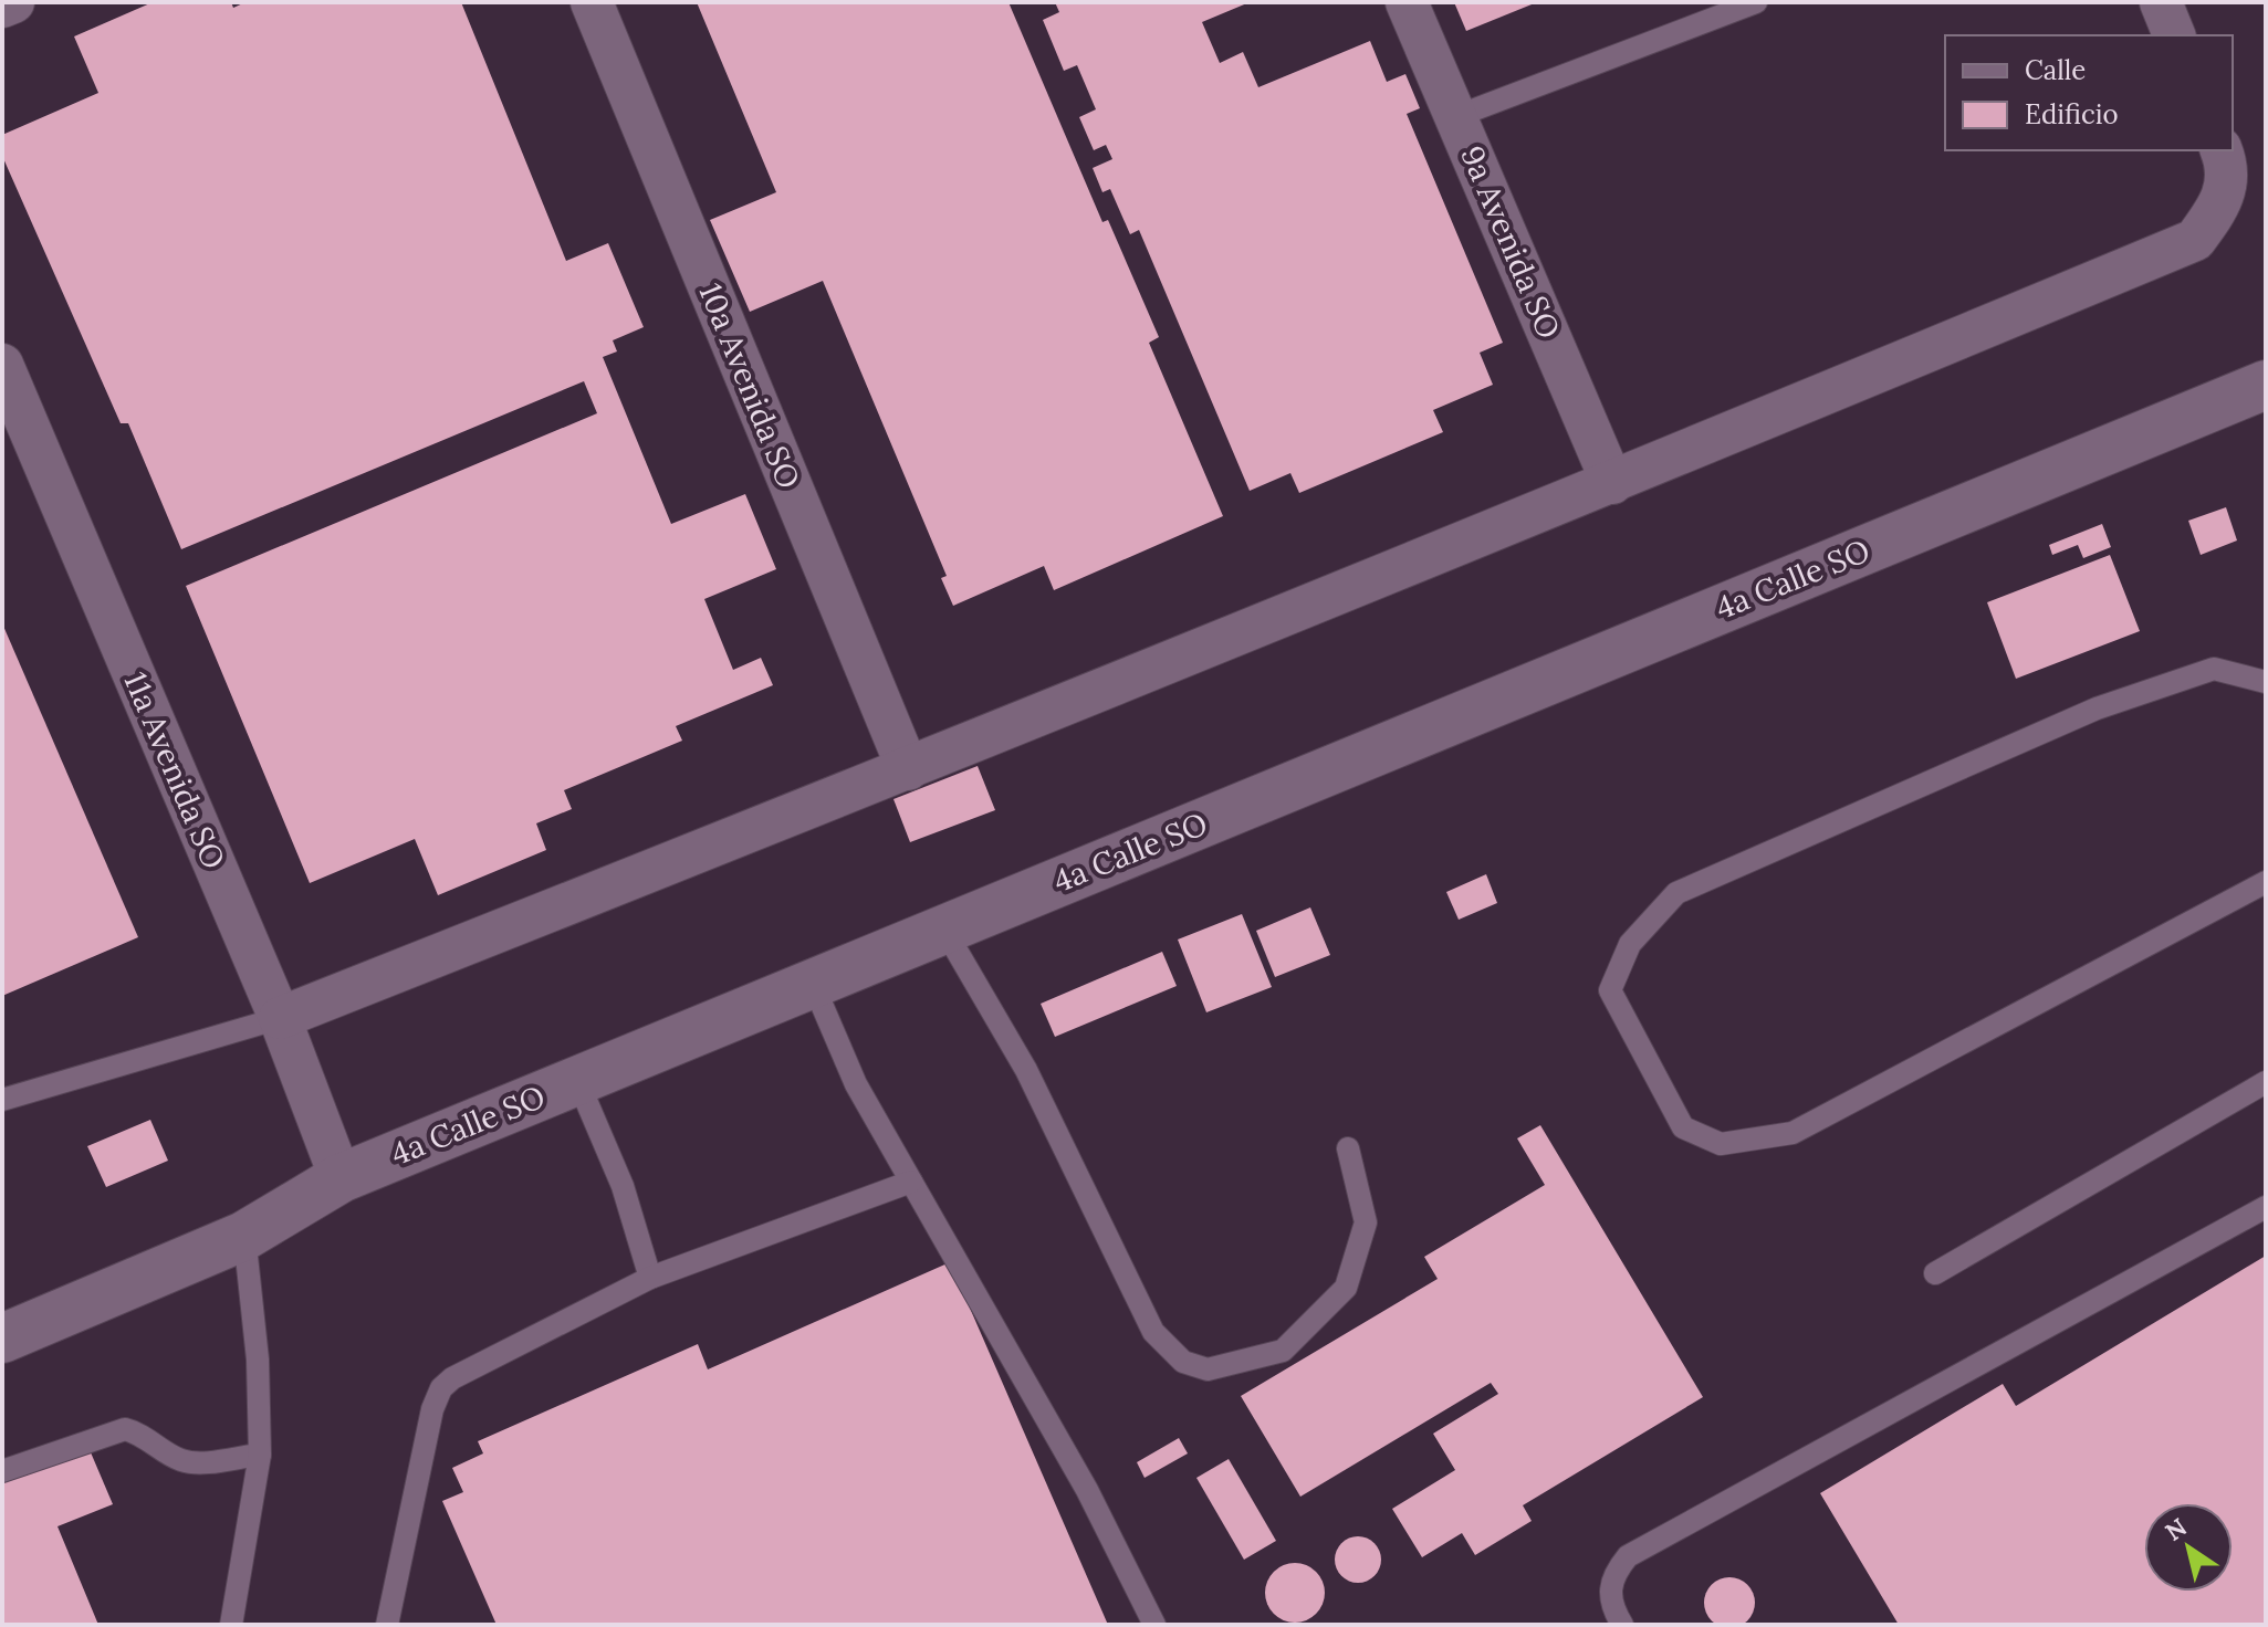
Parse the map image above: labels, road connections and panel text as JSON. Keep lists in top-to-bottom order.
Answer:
{
  "streets": {
    "street": [
      "9a Avenida SO",
      "10a Avenida SO",
      "4a Calle SO",
      "11a Avenida SO"
    ]
  },
  "crossings": [
    ["4a Calle SO", "11a Avenida SO"]
  ],
  "legend": ["Calle", "Edificio"],
  "north": "top left"
}
